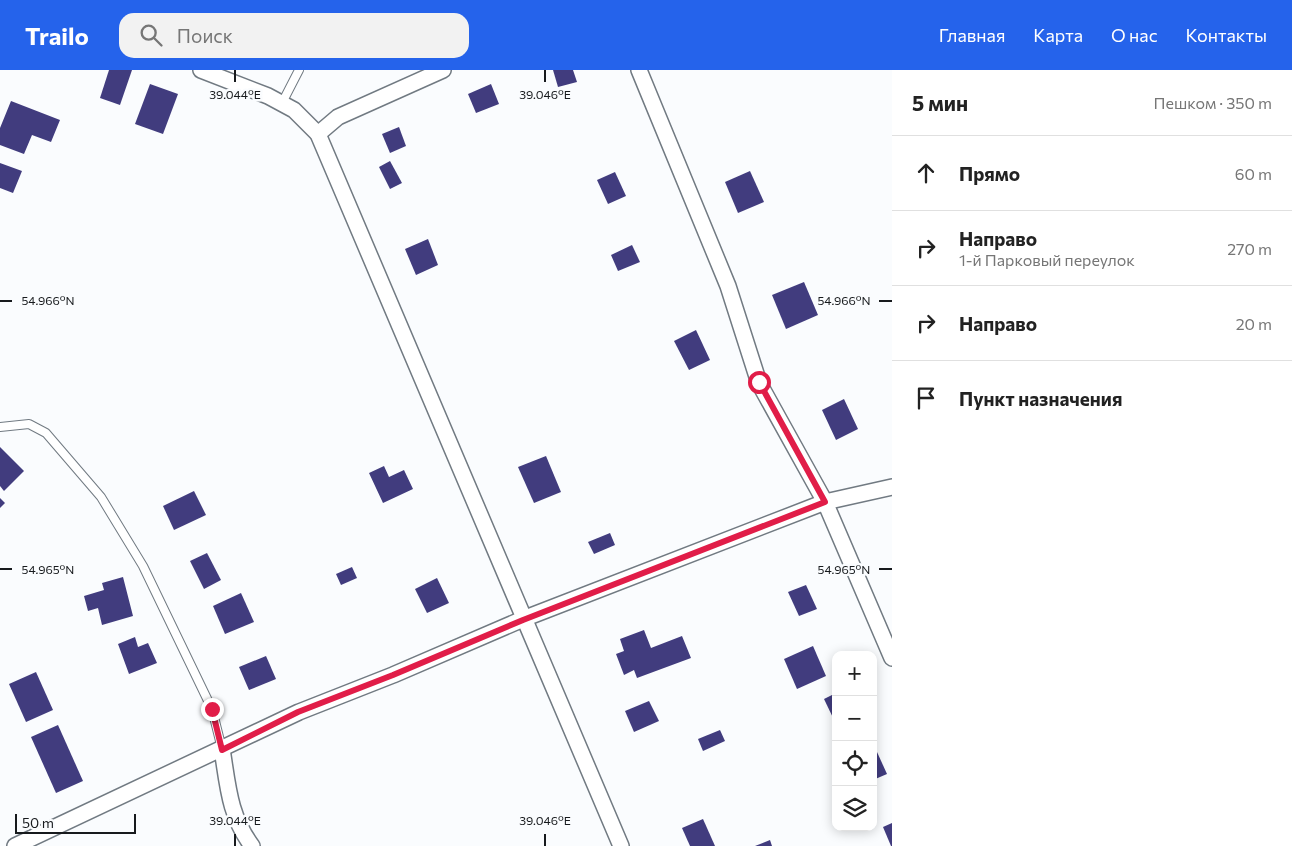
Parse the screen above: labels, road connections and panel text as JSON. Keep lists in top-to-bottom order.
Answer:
{
  "scale_bar": "50 m",
  "page": {
    "header": "Trailo",
    "search": "Поиск",
    "nav": [
      "Главная",
      "Карта",
      "О нас",
      "Контакты"
    ],
    "heading": ["5 мин", "Пешком · 350 m"],
    "list": [
      ["Прямо", "60 m"],
      ["Направо", "1-й Парковый переулок", "270 m"],
      ["Направо", "20 m"],
      "Пункт назначения"
    ],
    "map_buttons": ["+", "−"],
    "scale": "50 m"
  },
  "coordinates": [
    "39.044°E",
    "39.046°E",
    "54.966°N",
    "54.965°N"
  ]
}
